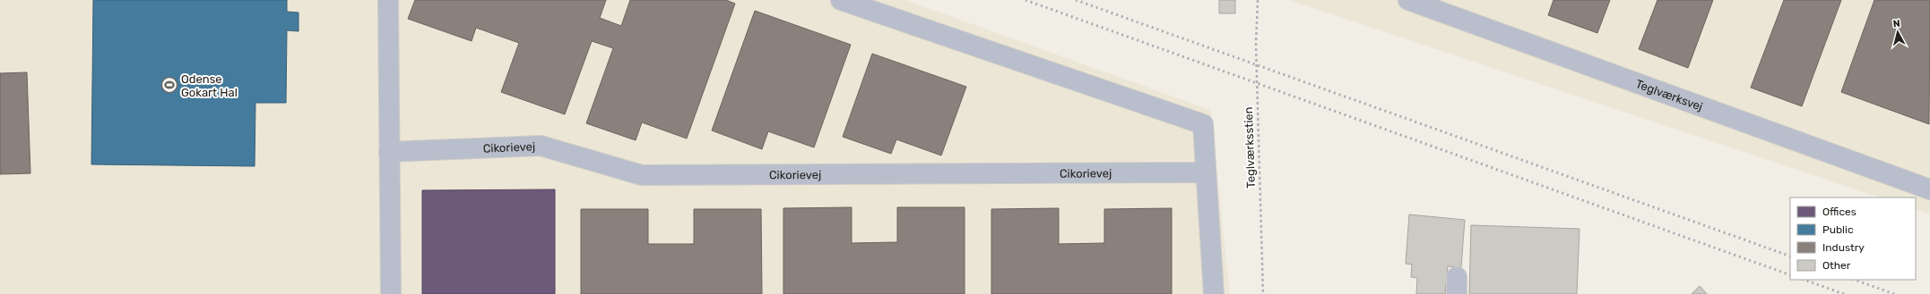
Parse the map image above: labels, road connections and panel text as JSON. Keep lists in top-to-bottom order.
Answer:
{
  "streets": {
    "street": ["Teglværksvej", "Cikorievej"],
    "path": ["Teglværksstien"]
  },
  "places": {
    "sports": ["Odense Gokart Hal"]
  },
  "legend": [
    "Offices",
    "Public",
    "Industry",
    "Other"
  ],
  "north": "top"
}
